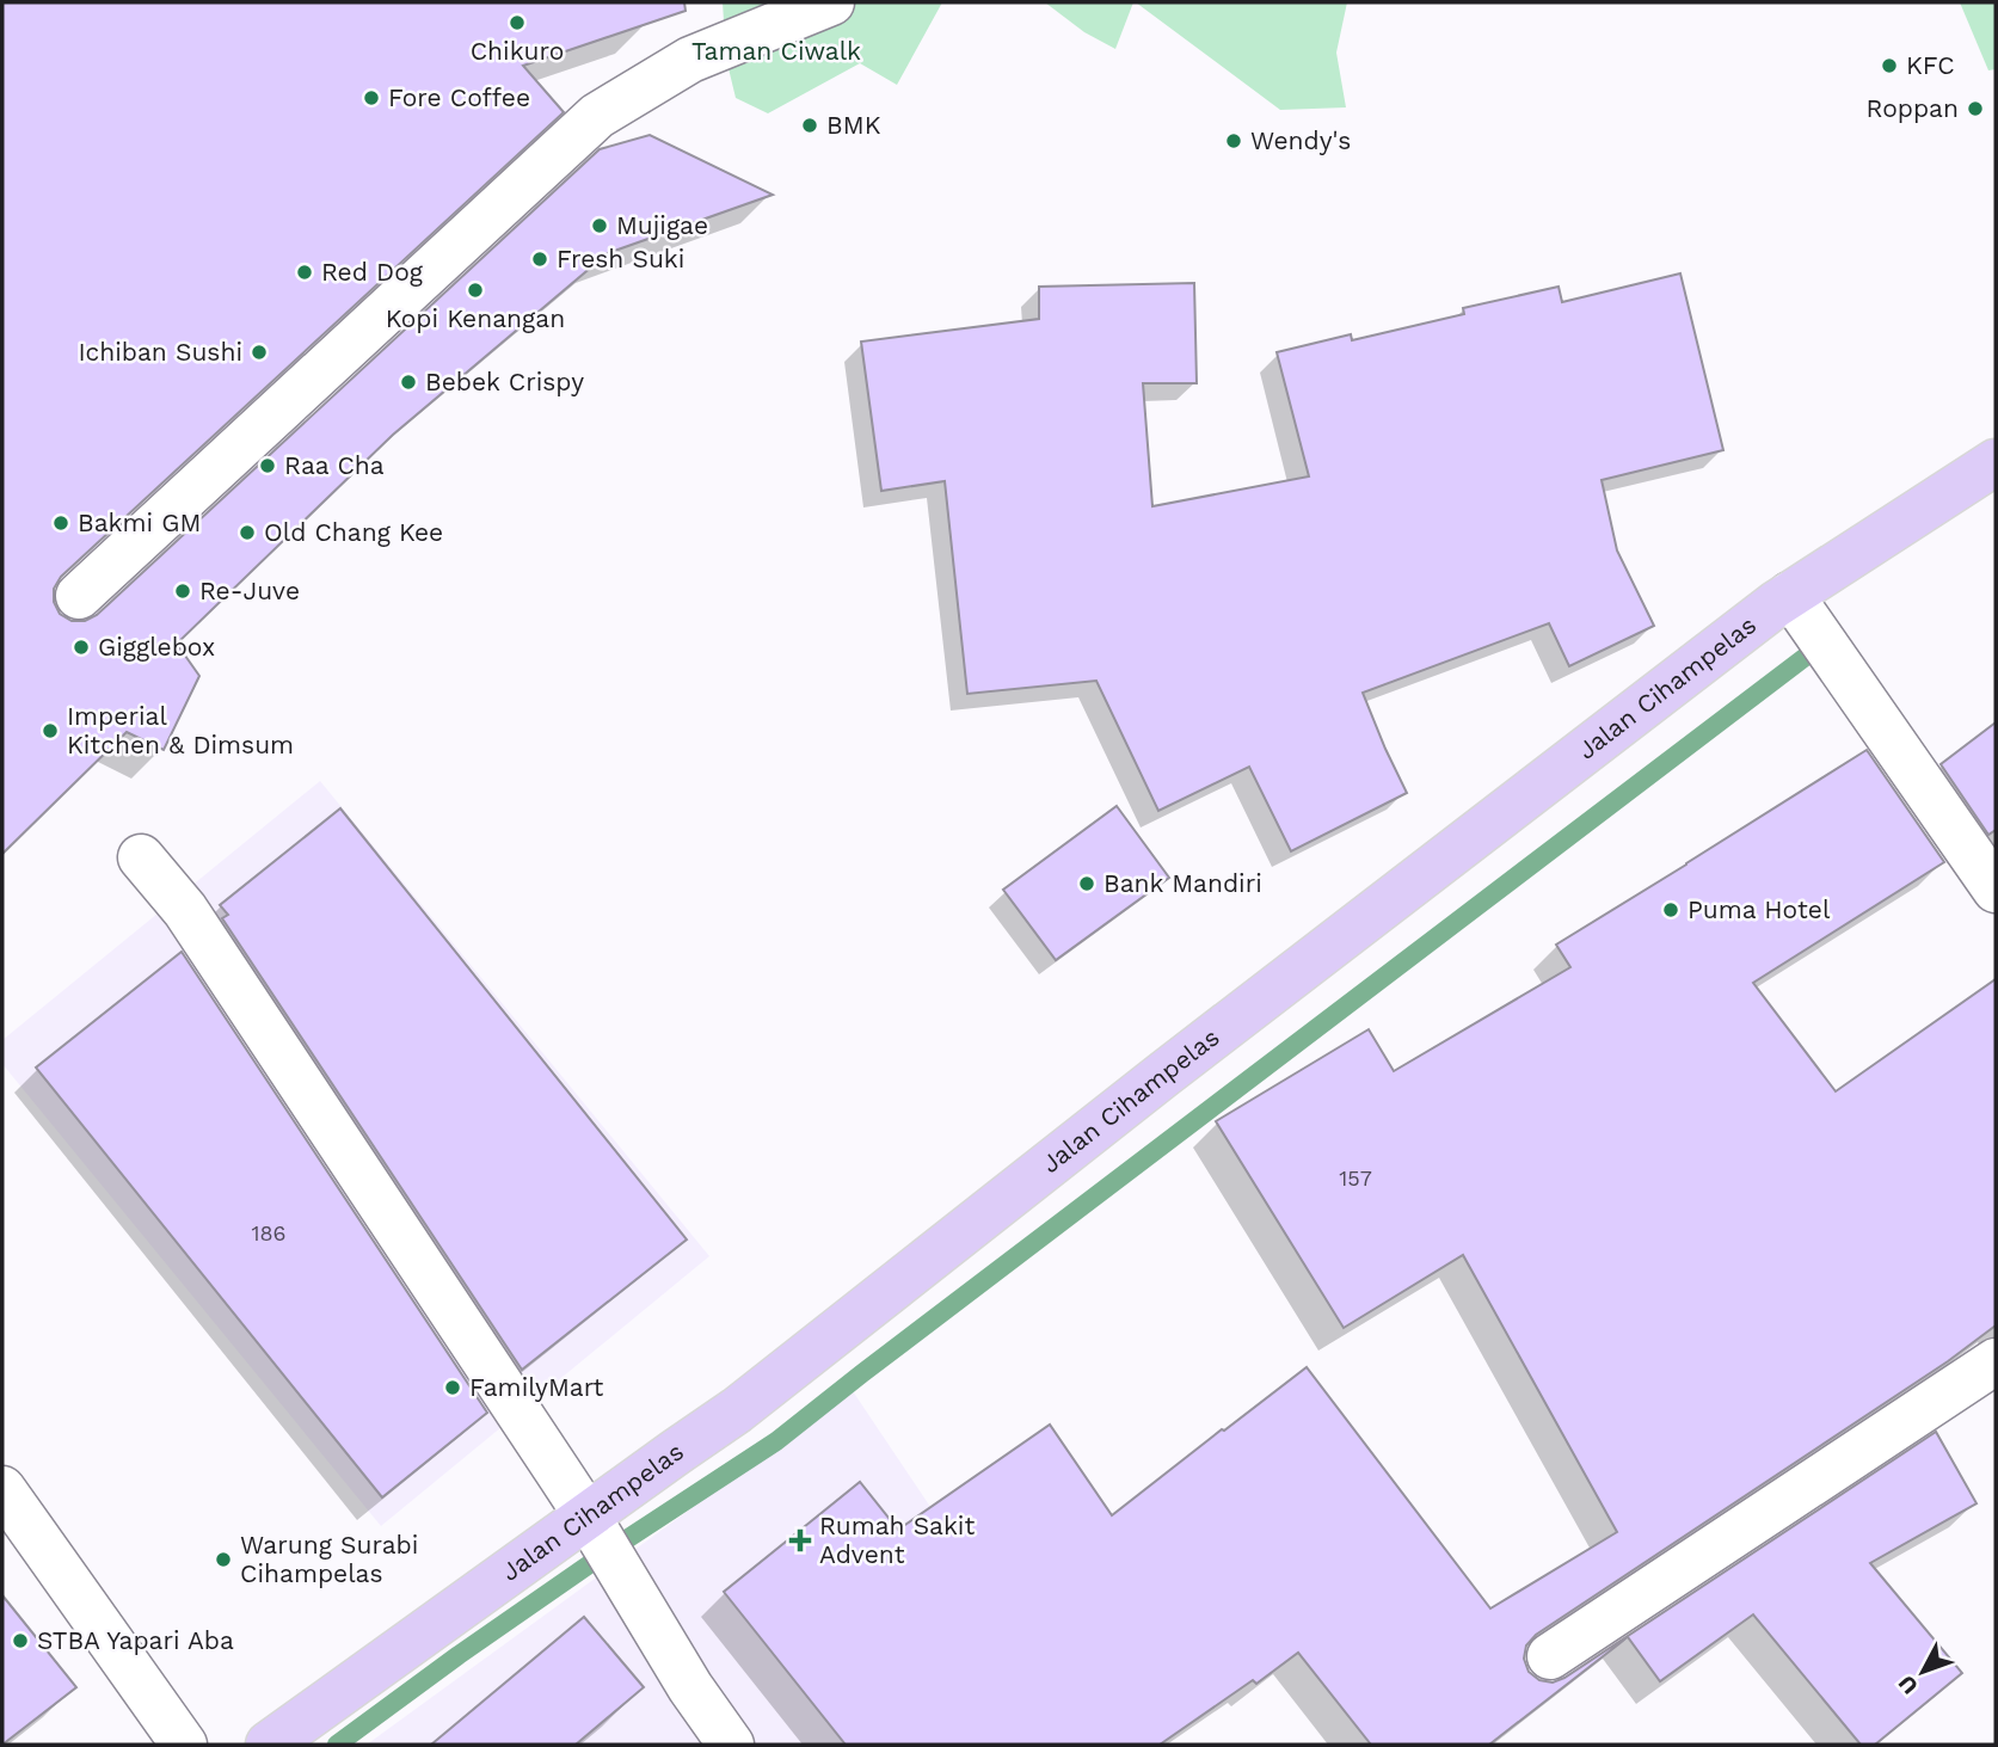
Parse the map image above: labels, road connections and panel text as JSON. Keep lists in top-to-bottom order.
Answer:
{
  "streets": {
    "main road": ["Jalan Cihampelas"]
  },
  "parks": ["Taman Ciwalk"],
  "places": {
    "other": [
      "Chikuro",
      "KFC",
      "Fore Coffee",
      "Roppan",
      "BMK",
      "Wendy's",
      "Mujigae",
      "Fresh Suki",
      "Red Dog",
      "Kopi Kenangan",
      "Ichiban Sushi",
      "Bebek Crispy",
      "Raa Cha",
      "Bakmi GM",
      "Old Chang Kee",
      "Re-Juve",
      "Gigglebox",
      "Imperial Kitchen & Dimsum",
      "Bank Mandiri",
      "Puma Hotel",
      "FamilyMart",
      "Warung Surabi Cihampelas",
      "STBA Yapari Aba"
    ],
    "health": ["Rumah Sakit Advent"]
  },
  "house_numbers": ["157", "186"],
  "north": "bottom left"
}
